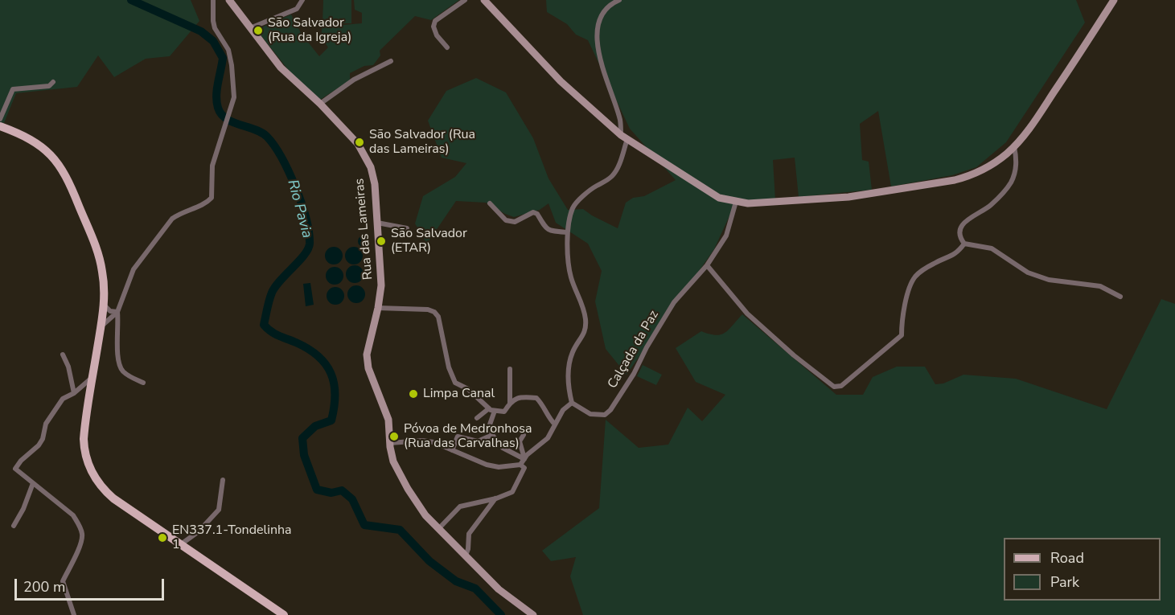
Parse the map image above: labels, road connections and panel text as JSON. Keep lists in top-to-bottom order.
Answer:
{
  "streets": {
    "street": ["Rua das Lameiras", "Calçada da Paz"]
  },
  "water": ["Rio Pavia"],
  "places": [
    "São Salvador (Rua da Igreja)",
    "São Salvador (Rua das Lameiras)",
    "São Salvador (ETAR)",
    "Limpa Canal",
    "Póvoa de Medronhosa (Rua das Carvalhas)",
    "EN337.1-Tondelinha 1"
  ],
  "legend": ["Road", "Park"],
  "scale_bar": "200 m"
}
